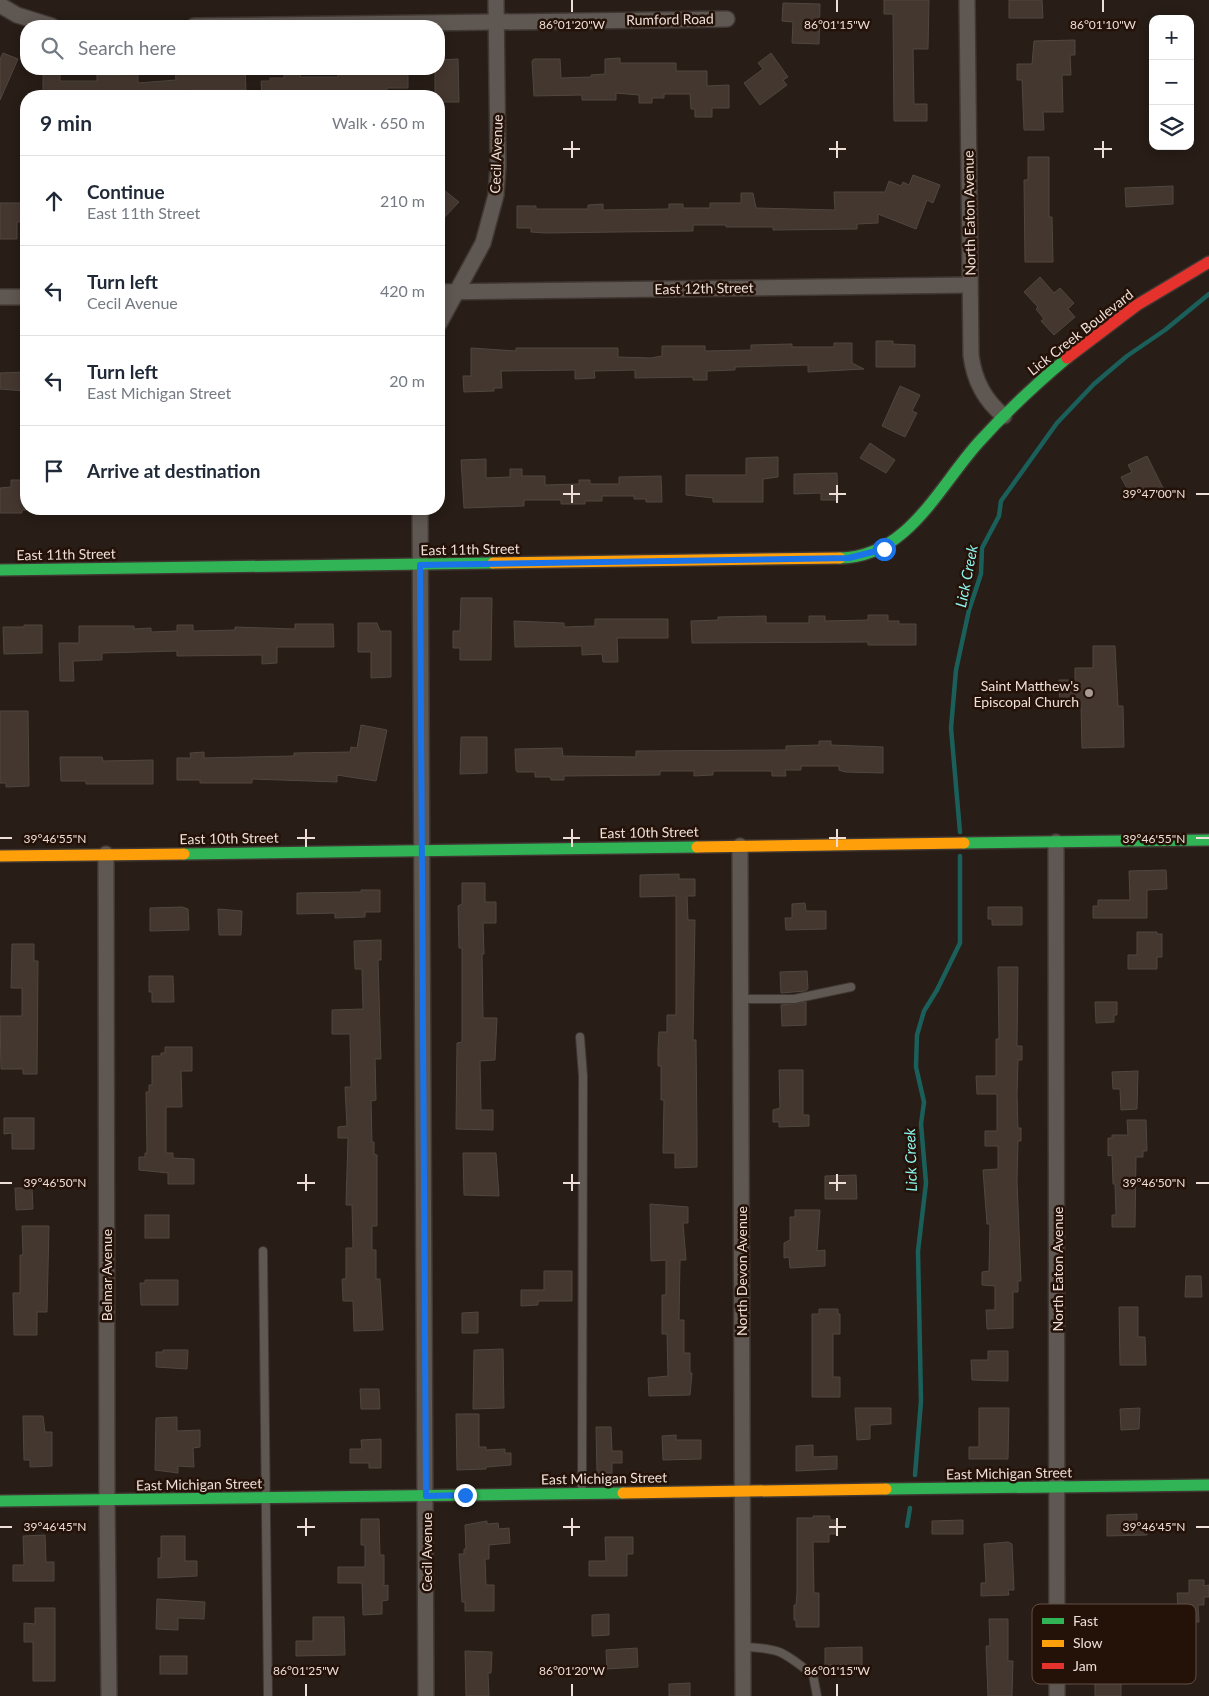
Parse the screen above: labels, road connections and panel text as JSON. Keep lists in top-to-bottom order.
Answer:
{
  "streets": {
    "street": [
      "Rumford Road",
      "Cecil Avenue",
      "North Eaton Avenue",
      "East 12th Street",
      "Lick Creek Boulevard",
      "East 11th Street",
      "East 10th Street",
      "North Devon Avenue",
      "Belmar Avenue",
      "East Michigan Street"
    ]
  },
  "crossings": [
    ["Rumford Road", "Cecil Avenue"],
    ["Cecil Avenue", "East 12th Street"],
    ["Cecil Avenue", "East 11th Street"],
    ["Cecil Avenue", "East 10th Street"],
    ["Cecil Avenue", "East Michigan Street"],
    ["North Eaton Avenue", "East 12th Street"],
    ["North Eaton Avenue", "Lick Creek Boulevard"],
    ["North Eaton Avenue", "East 10th Street"],
    ["North Eaton Avenue", "East Michigan Street"],
    ["Lick Creek Boulevard", "East 11th Street"],
    ["East 10th Street", "North Devon Avenue"],
    ["East 10th Street", "Belmar Avenue"],
    ["North Devon Avenue", "East Michigan Street"],
    ["Belmar Avenue", "East Michigan Street"]
  ],
  "water": ["Lick Creek"],
  "places": ["Saint Matthew's Episcopal Church"],
  "legend": ["Fast", "Slow", "Jam"],
  "page": {
    "map_buttons": ["+", "−"],
    "search": "Search here",
    "heading": ["9 min", "Walk · 650 m"],
    "list": [
      ["Continue", "East 11th Street", "210 m"],
      ["Turn left", "Cecil Avenue", "420 m"],
      ["Turn left", "East Michigan Street", "20 m"],
      "Arrive at destination"
    ]
  },
  "coordinates": [
    "86°01'20\"W",
    "86°01'15\"W",
    "86°01'10\"W",
    "39°47'00\"N",
    "39°46'55\"N",
    "39°46'50\"N",
    "39°46'45\"N",
    "86°01'25\"W"
  ]
}
